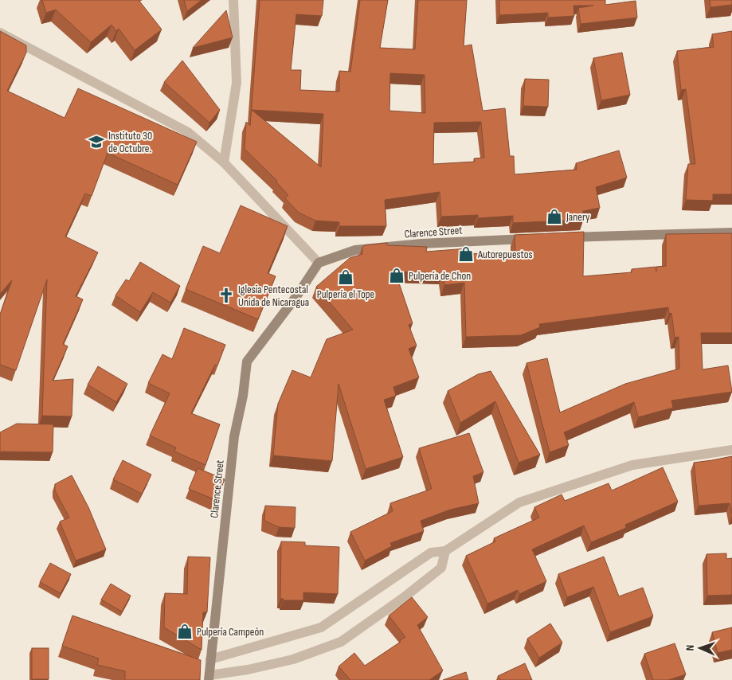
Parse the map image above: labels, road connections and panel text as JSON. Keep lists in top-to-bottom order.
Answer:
{
  "streets": {
    "street": ["Clarence Street"]
  },
  "places": {
    "school or university": ["Instituto 30 de Octubre."],
    "shop": [
      "Janery",
      "Autorepuestos",
      "Pulpería de Chon",
      "Pulpería el Tope",
      "Pulpería Campeón"
    ],
    "church": ["Iglesia Pentecostal Unida de Nicaragua"]
  },
  "north": "left"
}
